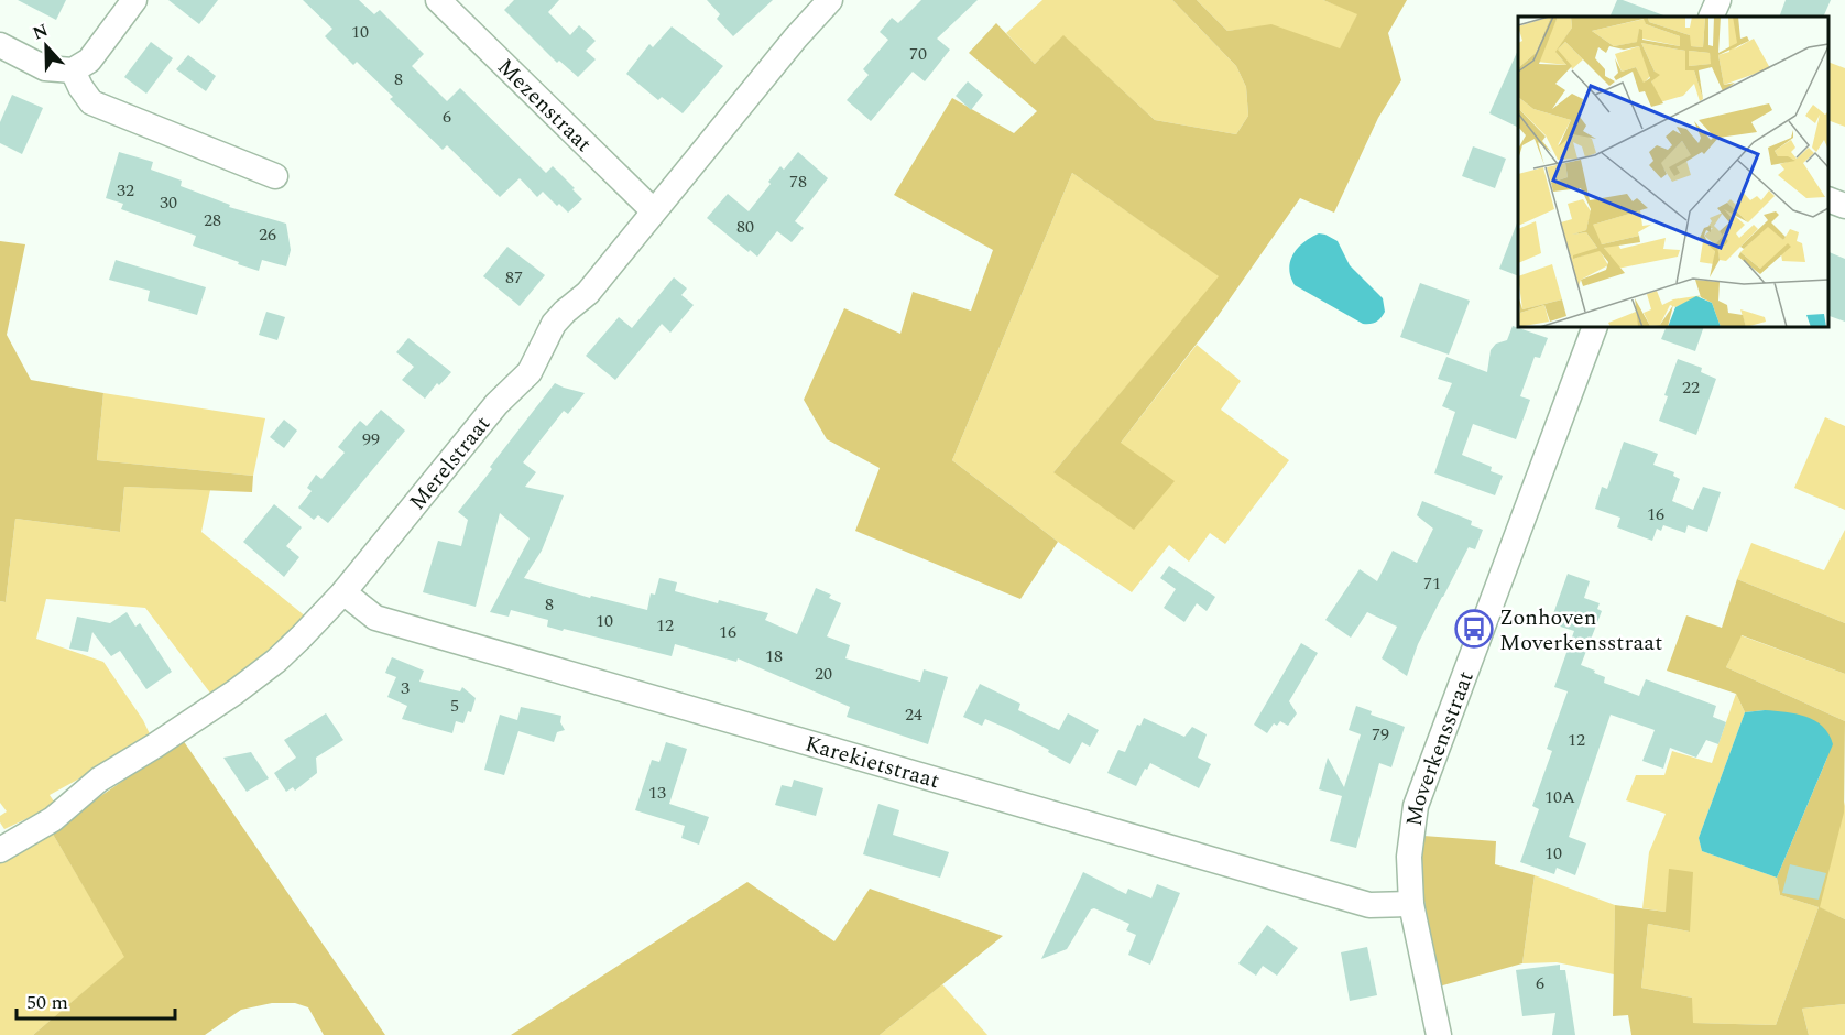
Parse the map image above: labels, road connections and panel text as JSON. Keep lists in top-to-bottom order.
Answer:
{
  "streets": {
    "street": [
      "Mezenstraat",
      "Merelstraat",
      "Moverkensstraat",
      "Karekietstraat"
    ]
  },
  "crossings": [
    ["Mezenstraat", "Merelstraat"],
    ["Merelstraat", "Karekietstraat"],
    ["Moverkensstraat", "Karekietstraat"]
  ],
  "places": {
    "bus stop": ["Zonhoven Moverkensstraat"]
  },
  "house_numbers": [
    "10",
    "70",
    "8",
    "6",
    "78",
    "32",
    "30",
    "28",
    "80",
    "26",
    "87",
    "22",
    "99",
    "16",
    "71",
    "8",
    "10",
    "12",
    "16",
    "18",
    "20",
    "3",
    "5",
    "24",
    "79",
    "12",
    "13",
    "10A",
    "10",
    "6"
  ],
  "scale_bar": "50 m",
  "north": "top"
}
